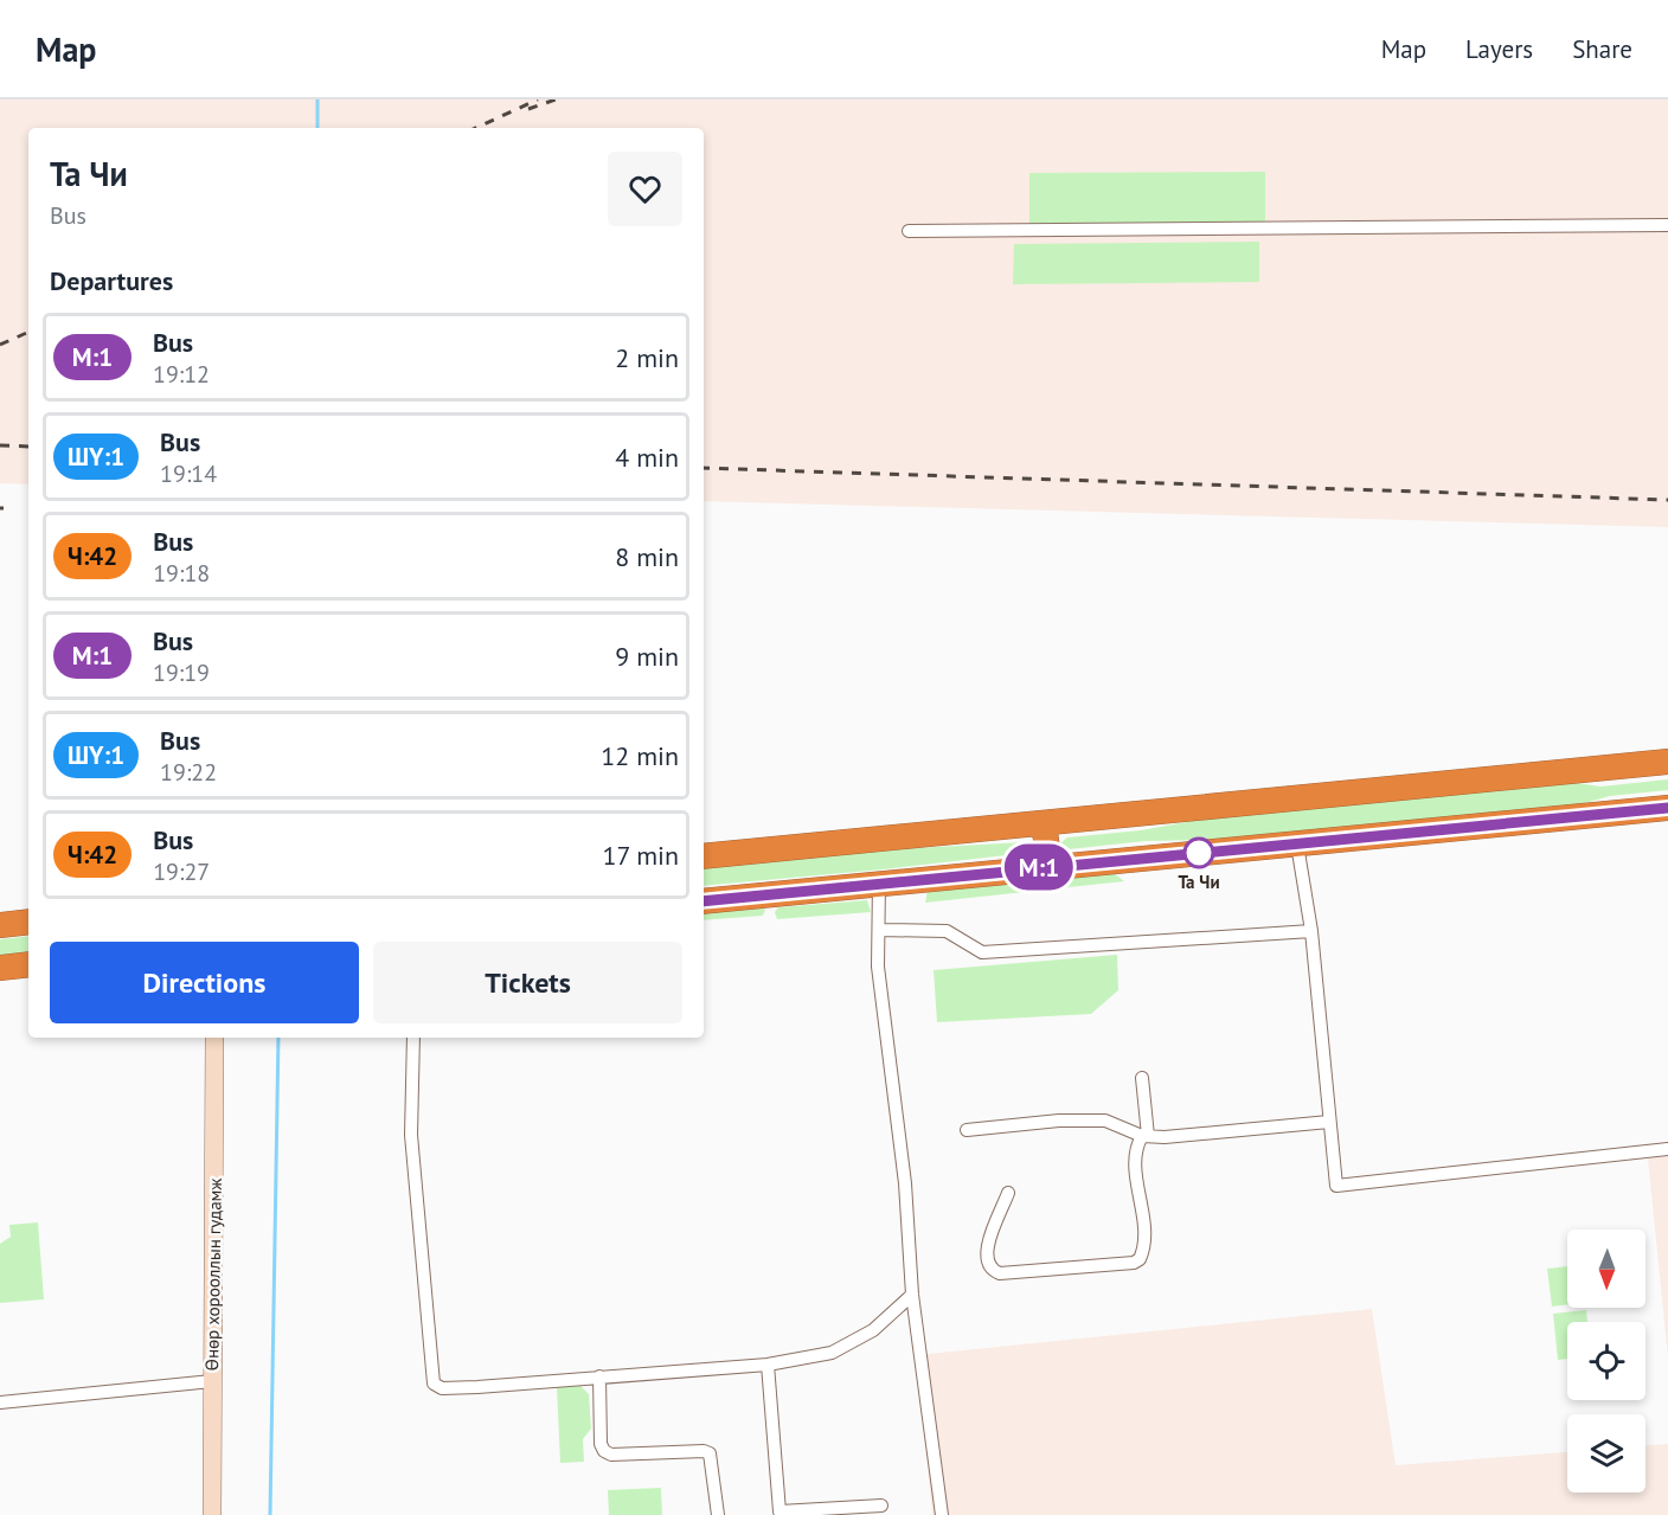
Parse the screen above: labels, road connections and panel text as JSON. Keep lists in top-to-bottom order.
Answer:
{
  "streets": {
    "main road": ["Өнөр хорооллын гудамж"]
  },
  "places": ["Та Чи"],
  "lines": ["bus line М:1"],
  "north": "bottom",
  "page": {
    "header": "Map",
    "nav": ["Map", "Layers", "Share"],
    "on_map": "М:1",
    "heading": [
      ["Та Чи", "Bus"],
      "Departures"
    ],
    "list": [
      {
        "mark": "М:1",
        "name": "Bus",
        "note": "19:12",
        "value": "2 min"
      },
      {
        "mark": "ШҮ:1",
        "name": "Bus",
        "note": "19:14",
        "value": "4 min"
      },
      {
        "mark": "Ч:42",
        "name": "Bus",
        "note": "19:18",
        "value": "8 min"
      },
      {
        "mark": "М:1",
        "name": "Bus",
        "note": "19:19",
        "value": "9 min"
      },
      {
        "mark": "ШҮ:1",
        "name": "Bus",
        "note": "19:22",
        "value": "12 min"
      },
      {
        "mark": "Ч:42",
        "name": "Bus",
        "note": "19:27",
        "value": "17 min"
      }
    ],
    "buttons": ["Directions", "Tickets"]
  }
}
